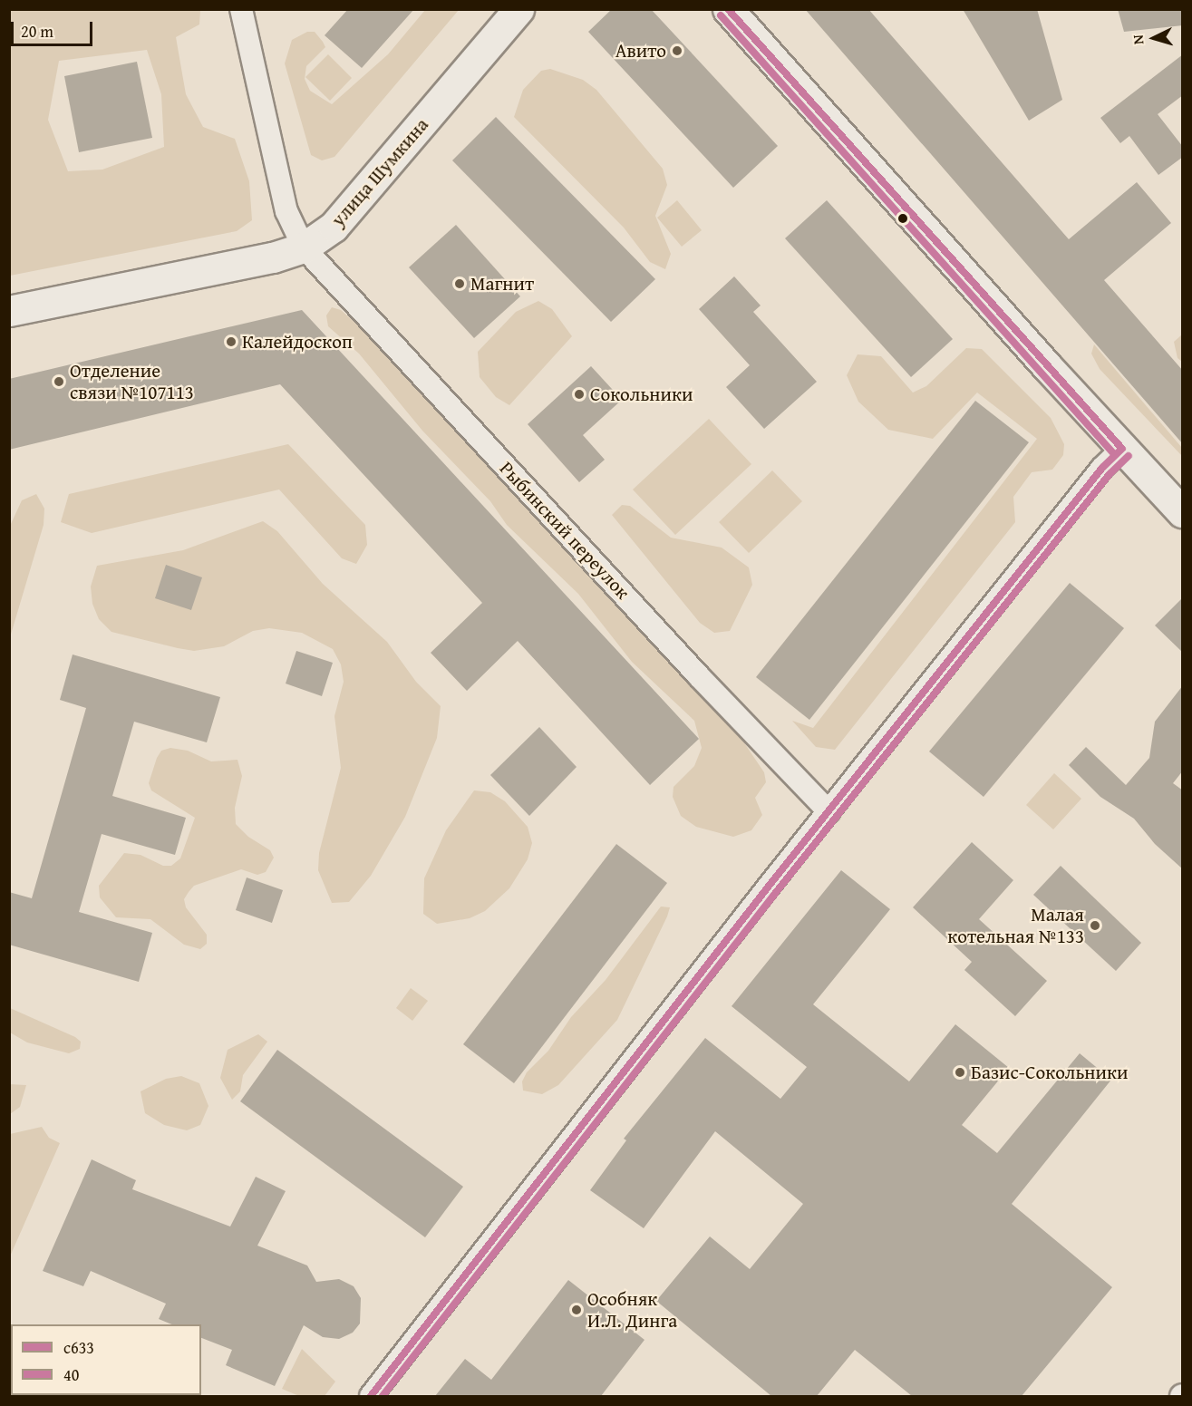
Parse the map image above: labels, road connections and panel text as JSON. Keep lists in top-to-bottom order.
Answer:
{
  "streets": {
    "street": ["улица Шумкина", "Рыбинский переулок"]
  },
  "crossings": [
    ["улица Шумкина", "Рыбинский переулок"]
  ],
  "places": [
    "Авито",
    "Магнит",
    "Калейдоскоп",
    "Отделение связи №107113",
    "Сокольники",
    "Малая котельная №133",
    "Базис-Сокольники",
    "Особняк И.Л. Динга"
  ],
  "lines": ["transit line с633", "transit line 40"],
  "legend": ["с633", "40"],
  "scale_bar": "20 m",
  "north": "left"
}
